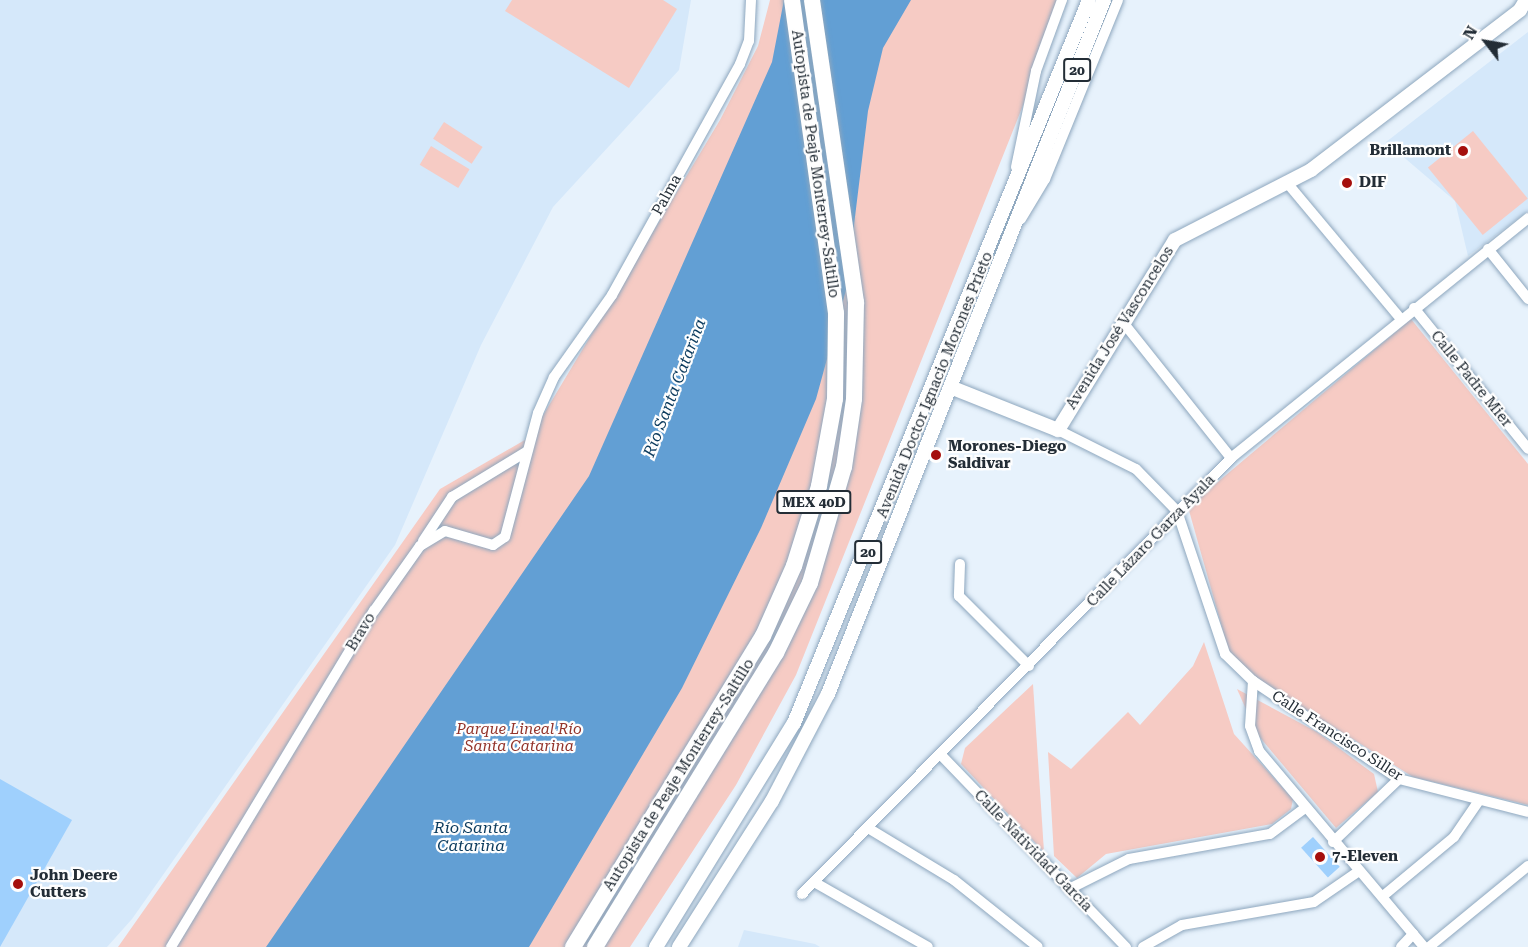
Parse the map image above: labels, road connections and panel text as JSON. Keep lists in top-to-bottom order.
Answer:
{
  "streets": {
    "highway": ["Autopista de Peaje Monterrey-Saltillo", "MEX 40D"],
    "main road": ["20", "Avenida José Vasconcelos", "Avenida Doctor Ignacio Morones Prieto"],
    "street": [
      "Palma",
      "Calle Padre Mier",
      "Calle Lázaro Garza Ayala",
      "Bravo",
      "Calle Francisco Siller",
      "Calle Natividad García"
    ]
  },
  "crossings": [
    ["20", "Avenida Doctor Ignacio Morones Prieto"],
    ["Palma", "Bravo"],
    ["Calle Padre Mier", "Calle Lázaro Garza Ayala"],
    ["Calle Lázaro Garza Ayala", "Calle Francisco Siller"],
    ["Calle Lázaro Garza Ayala", "Calle Natividad García"]
  ],
  "water": ["Río Santa Catarina"],
  "parks": ["Parque Lineal Río Santa Catarina"],
  "places": [
    "Brillamont",
    "DIF",
    "Morones-Diego Saldivar",
    "7-Eleven",
    "John Deere Cutters"
  ],
  "north": "top left"
}
